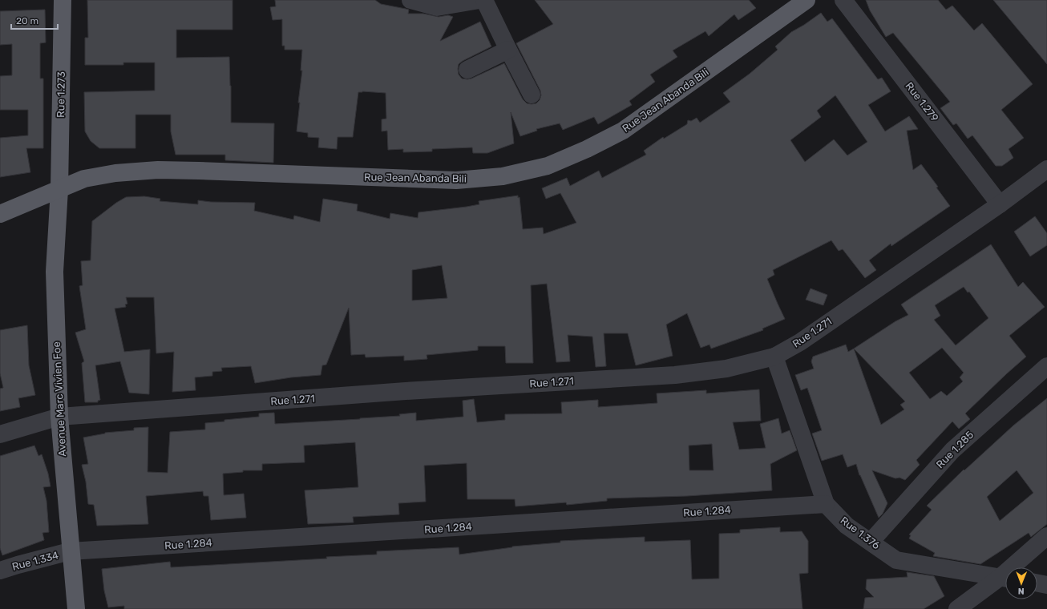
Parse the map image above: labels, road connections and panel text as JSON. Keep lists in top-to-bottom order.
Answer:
{
  "streets": {
    "main road": ["Rue 1.273", "Rue Jean Abanda Bili", "Avenue Marc Vivien Foe"],
    "street": [
      "Rue 1.279",
      "Rue 1.271",
      "Rue 1.285",
      "Rue 1.284",
      "Rue 1.376",
      "Rue 1.334"
    ]
  },
  "crossings": [
    ["Rue 1.273", "Rue Jean Abanda Bili"],
    ["Rue 1.273", "Avenue Marc Vivien Foe"],
    ["Rue Jean Abanda Bili", "Avenue Marc Vivien Foe"],
    ["Rue 1.279", "Rue 1.271"],
    ["Rue 1.271", "Avenue Marc Vivien Foe"],
    ["Rue 1.271", "Rue 1.376"],
    ["Avenue Marc Vivien Foe", "Rue 1.284"],
    ["Avenue Marc Vivien Foe", "Rue 1.334"],
    ["Rue 1.285", "Rue 1.376"],
    ["Rue 1.284", "Rue 1.376"],
    ["Rue 1.284", "Rue 1.334"]
  ],
  "scale_bar": "20 m",
  "north": "bottom"
}
